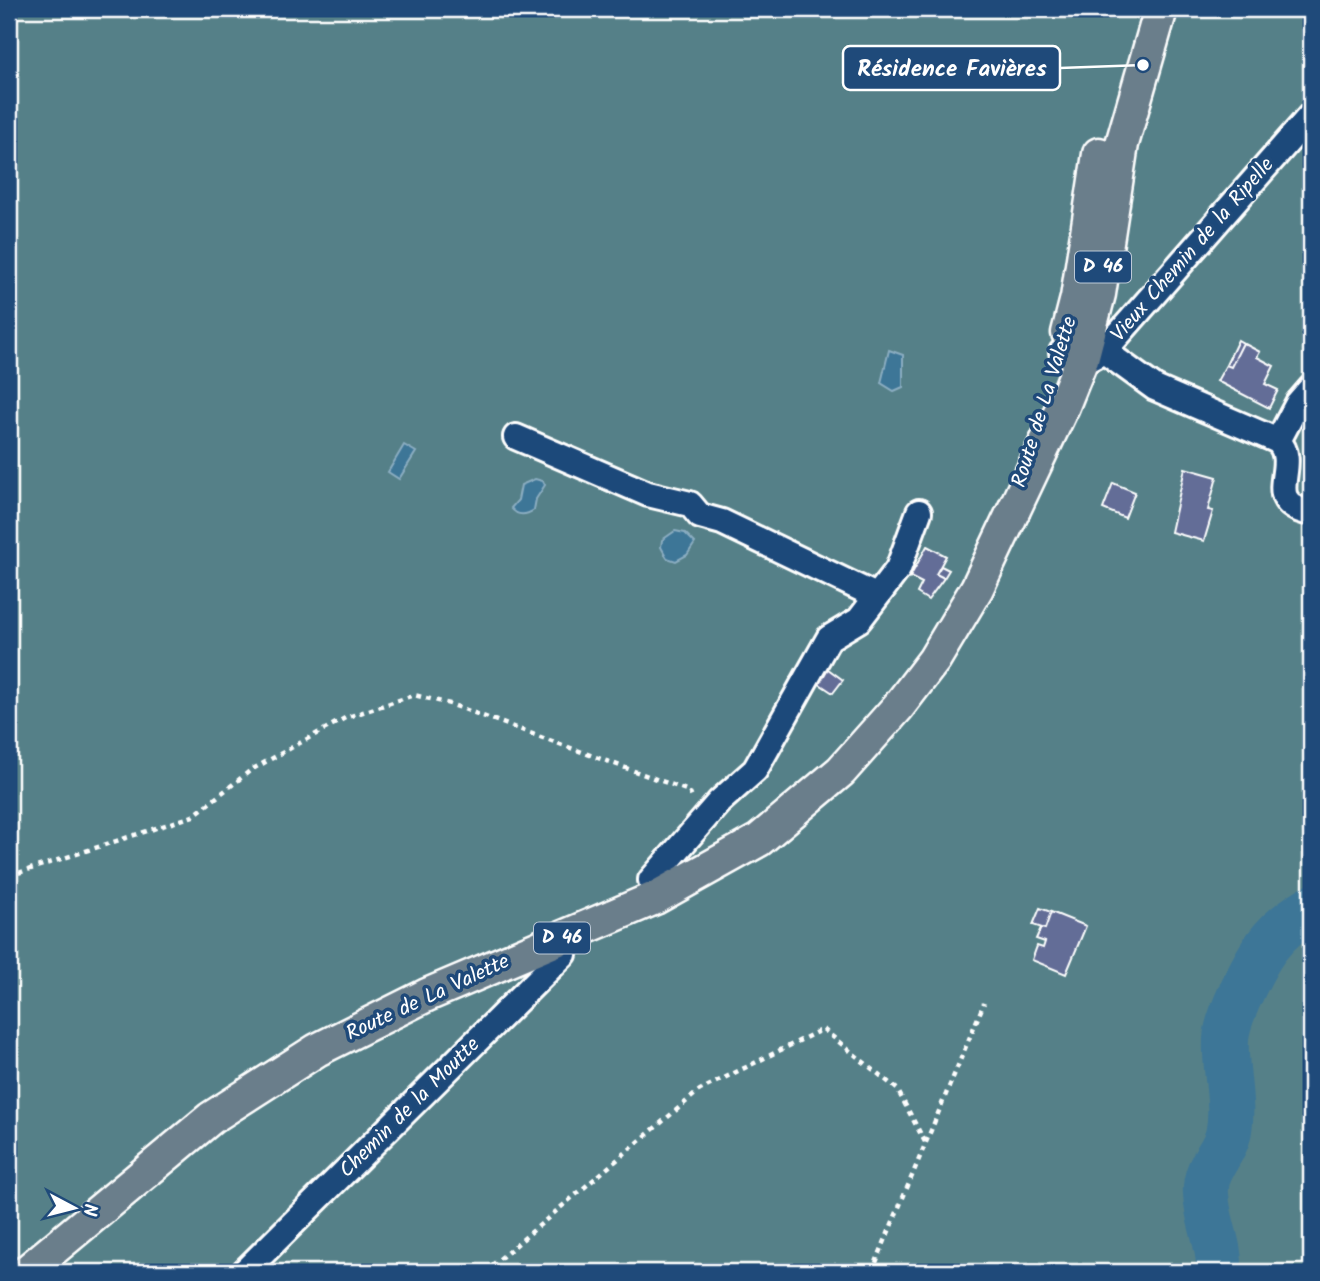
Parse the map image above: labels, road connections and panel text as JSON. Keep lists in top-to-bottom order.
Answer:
{
  "streets": {
    "main road": ["D 46", "Route de La Valette"],
    "street": ["Vieux Chemin de la Ripelle", "Chemin de la Moutte"]
  },
  "crossings": [
    ["Vieux Chemin de la Ripelle", "Route de La Valette"],
    ["Route de La Valette", "Chemin de la Moutte"]
  ],
  "places": ["Résidence Favières"],
  "north": "right"
}
